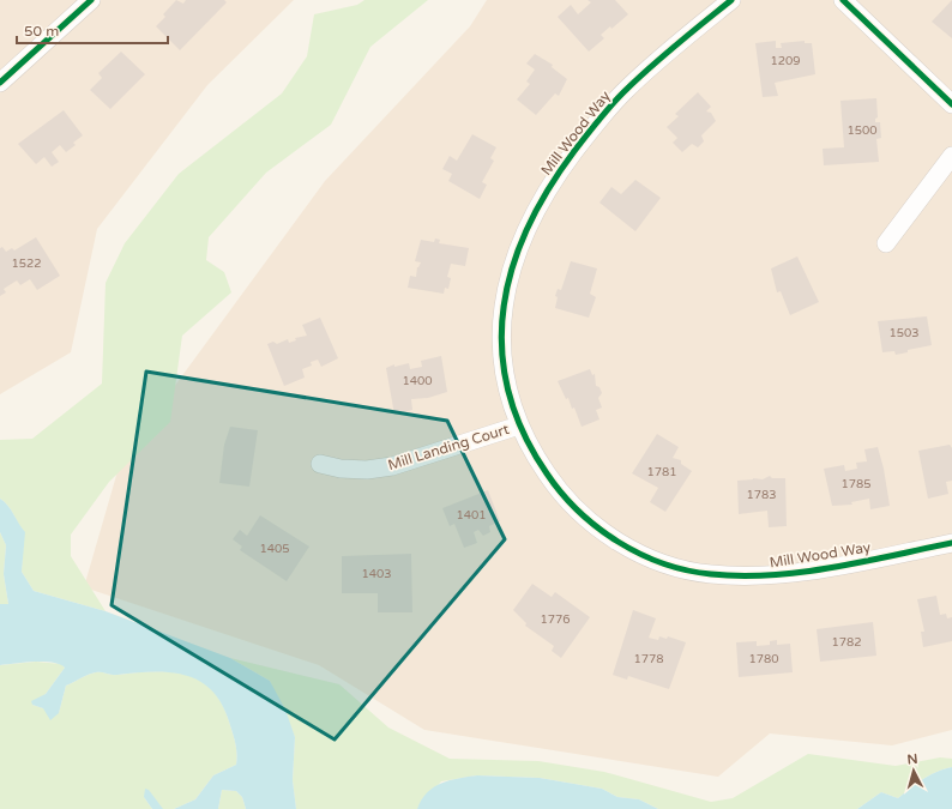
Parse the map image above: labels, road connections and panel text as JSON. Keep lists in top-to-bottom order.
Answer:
{
  "streets": {
    "street": ["Mill Wood Way", "Mill Landing Court"]
  },
  "crossings": [
    ["Mill Wood Way", "Mill Landing Court"]
  ],
  "house_numbers": [
    "1209",
    "1500",
    "1522",
    "1503",
    "1400",
    "1781",
    "1785",
    "1783",
    "1401",
    "1405",
    "1403",
    "1776",
    "1782",
    "1778",
    "1780"
  ],
  "scale_bar": "50 m",
  "north": "top"
}
